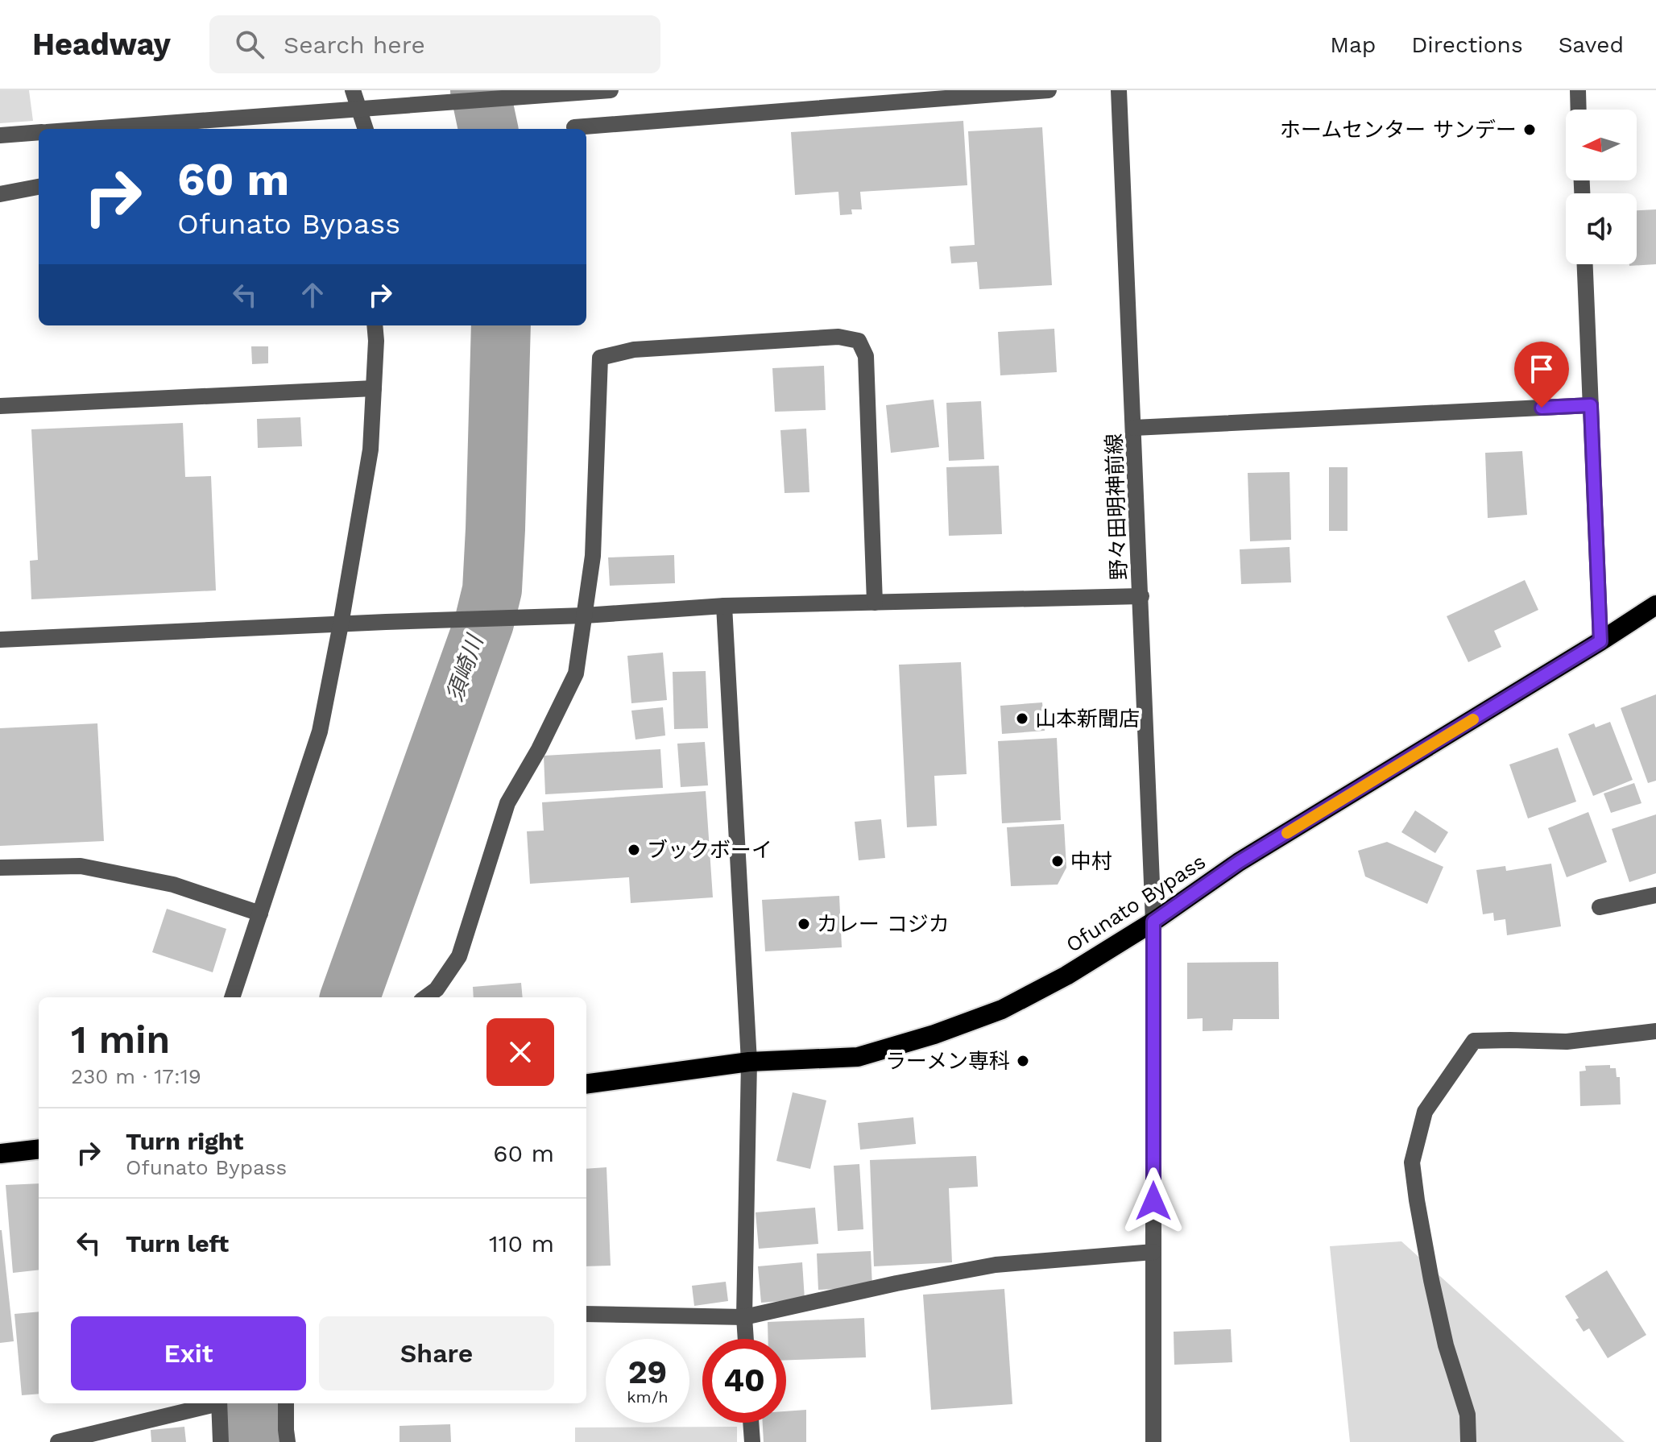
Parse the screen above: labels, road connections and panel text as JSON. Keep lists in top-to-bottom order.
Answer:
{
  "streets": {
    "highway": ["Ofunato Bypass"],
    "street": ["野々田明神前線"]
  },
  "crossings": [
    ["野々田明神前線", "Ofunato Bypass"]
  ],
  "water": ["須崎川"],
  "places": [
    "ホームセンター サンデー",
    "山本新聞店",
    "ブックボーイ",
    "中村",
    "カレー コジカ",
    "ラーメン専科"
  ],
  "north": "left",
  "page": {
    "header": "Headway",
    "search": "Search here",
    "nav": ["Map", "Directions", "Saved"],
    "turn": ["60 m", "Ofunato Bypass"],
    "heading": ["1 min", "230 m · 17:19"],
    "list": [
      {
        "name": "Turn right",
        "note": "Ofunato Bypass",
        "value": "60 m"
      },
      {
        "name": "Turn left",
        "value": "110 m"
      }
    ],
    "buttons": ["Exit", "Share"],
    "speed": "29 km/h",
    "limit": "40"
  }
}
